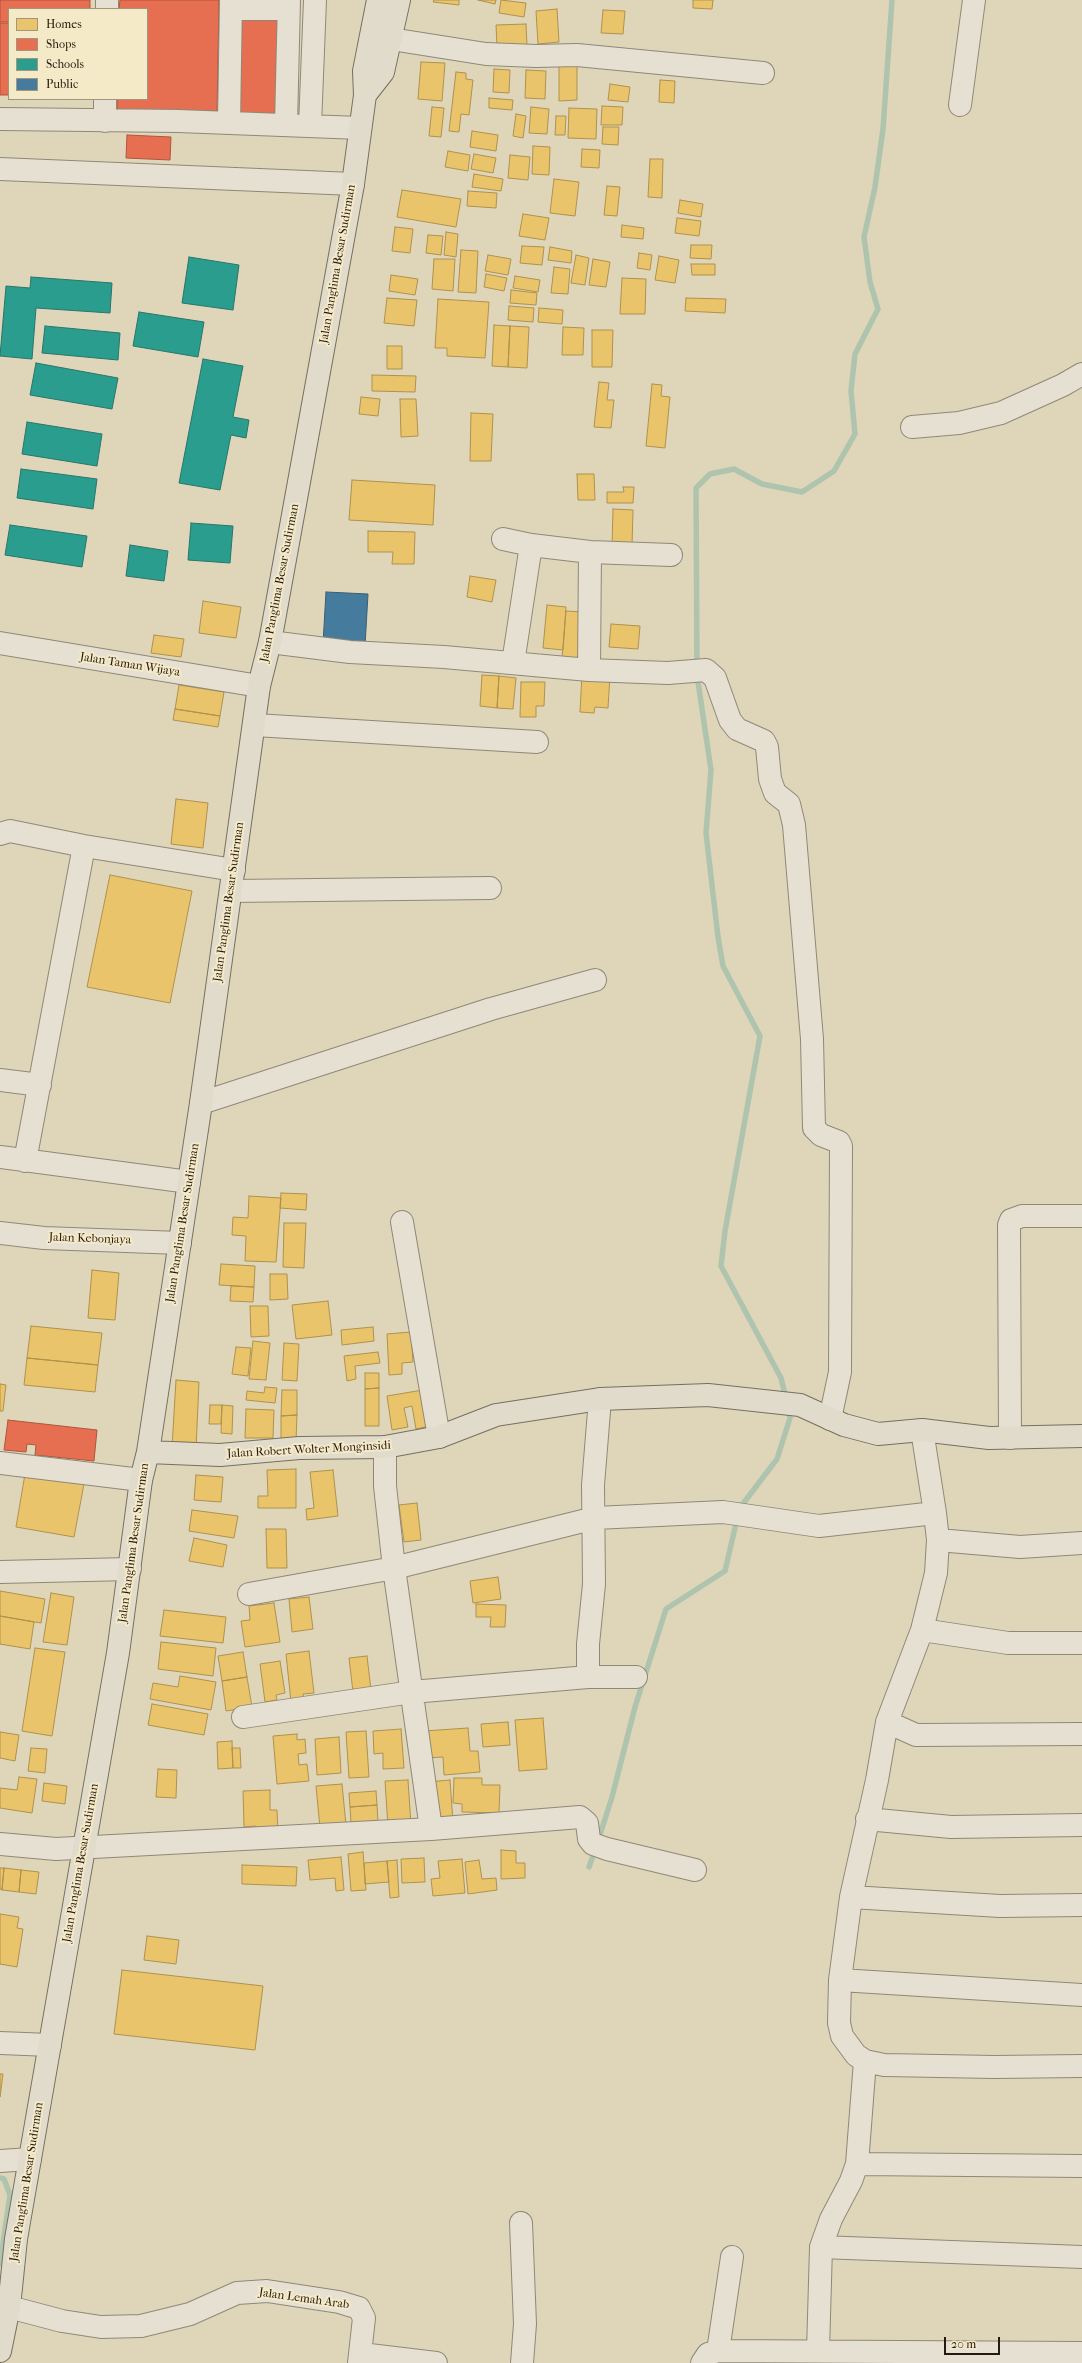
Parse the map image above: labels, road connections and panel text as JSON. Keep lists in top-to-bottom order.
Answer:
{
  "streets": {
    "main road": ["Jalan Panglima Besar Sudirman", "Jalan Robert Wolter Monginsidi"],
    "street": ["Jalan Taman Wijaya", "Jalan Kebonjaya", "Jalan Lemah Arab"]
  },
  "crossings": [
    ["Jalan Panglima Besar Sudirman", "Jalan Taman Wijaya"],
    ["Jalan Panglima Besar Sudirman", "Jalan Kebonjaya"],
    ["Jalan Panglima Besar Sudirman", "Jalan Robert Wolter Monginsidi"],
    ["Jalan Panglima Besar Sudirman", "Jalan Lemah Arab"]
  ],
  "legend": [
    "Homes",
    "Shops",
    "Schools",
    "Public"
  ],
  "scale_bar": "20 m"
}
